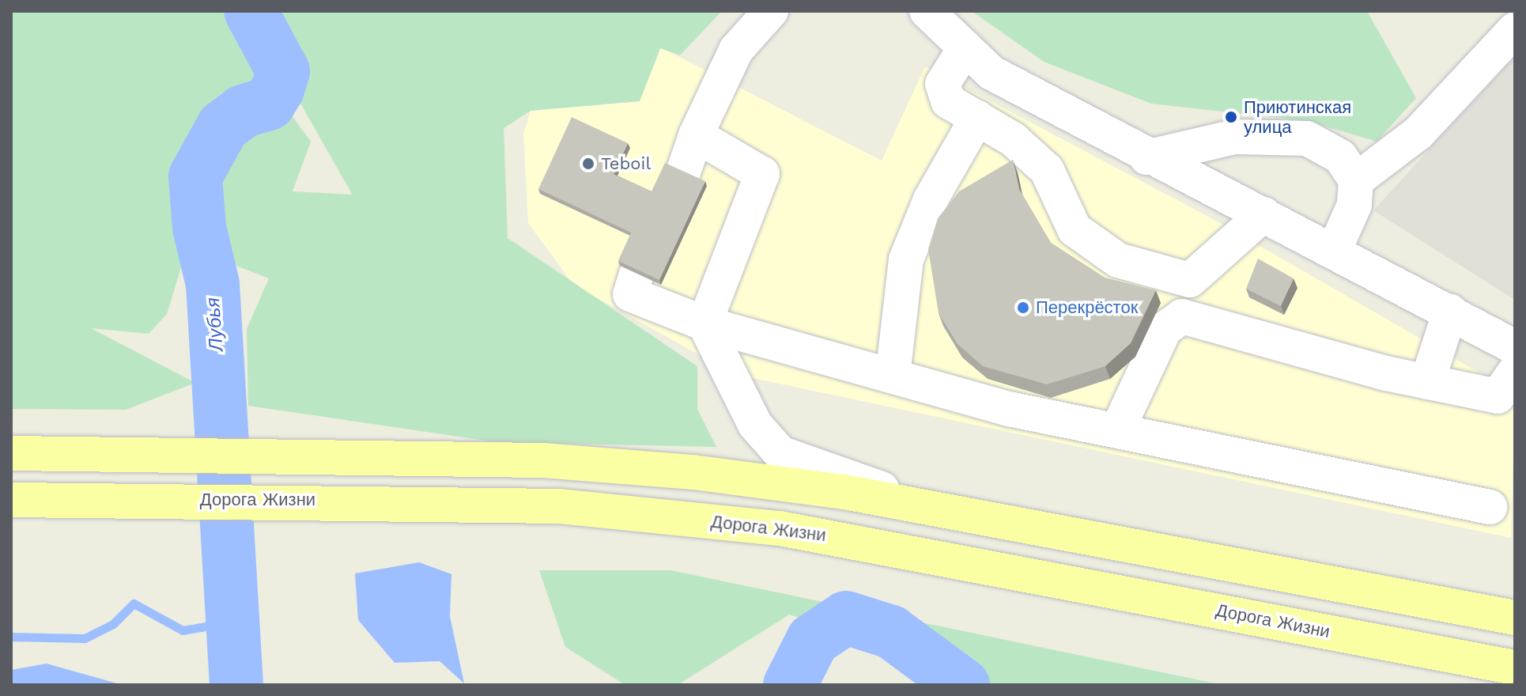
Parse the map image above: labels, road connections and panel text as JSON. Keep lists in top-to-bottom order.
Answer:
{
  "streets": {
    "main road": ["Дорога Жизни"]
  },
  "water": ["Лубья"],
  "places": ["Приютинская улица", "Teboil", "Перекрёсток"]
}
